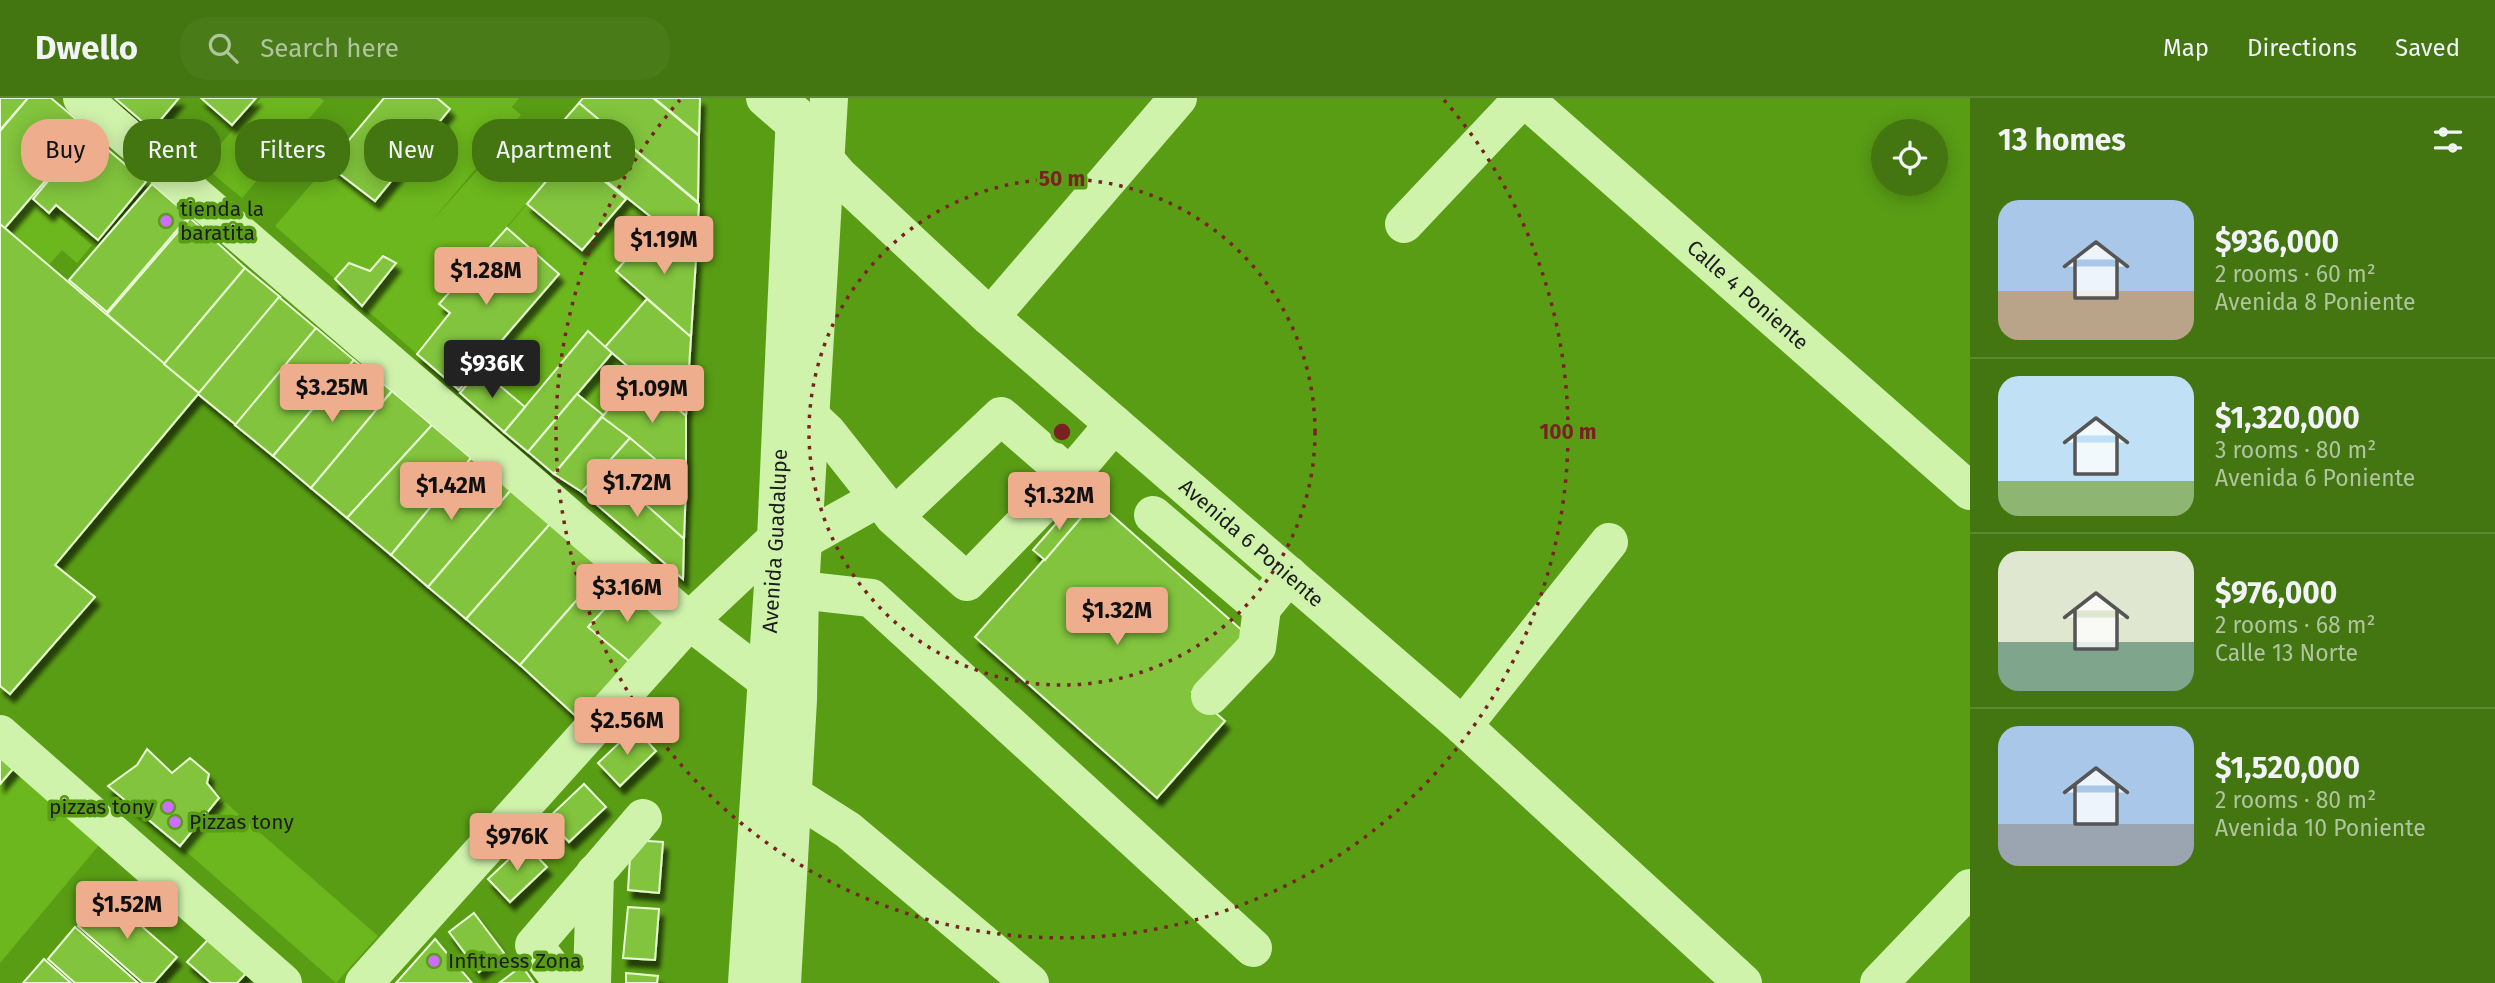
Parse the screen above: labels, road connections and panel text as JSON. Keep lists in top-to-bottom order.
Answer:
{
  "streets": {
    "street": ["Calle 4 Poniente", "Avenida Guadalupe", "Avenida 6 Poniente"]
  },
  "crossings": [
    ["Avenida Guadalupe", "Avenida 6 Poniente"]
  ],
  "places": [
    "tienda la baratita",
    "pizzas tony",
    "Pizzas tony",
    "Infitness Zona"
  ],
  "page": {
    "header": "Dwello",
    "search": "Search here",
    "nav": ["Map", "Directions", "Saved"],
    "heading": "13 homes",
    "chip": [
      "Buy",
      "Rent",
      "Filters",
      "New",
      "Apartment"
    ],
    "list": [
      {
        "name": "$936,000",
        "note": "2 rooms · 60 m² · Avenida 8 Poniente"
      },
      {
        "name": "$1,320,000",
        "note": "3 rooms · 80 m² · Avenida 6 Poniente"
      },
      {
        "name": "$976,000",
        "note": "2 rooms · 68 m² · Calle 13 Norte"
      },
      {
        "name": "$1,520,000",
        "note": "2 rooms · 80 m² · Avenida 10 Poniente"
      }
    ],
    "price": [
      "$1.19M",
      "$1.28M",
      "$936K",
      "$3.25M",
      "$1.09M",
      "$1.72M",
      "$1.42M",
      "$1.32M",
      "$3.16M",
      "$1.32M",
      "$2.56M",
      "$976K",
      "$1.52M"
    ]
  },
  "rings": ["50 m", "100 m"]
}
